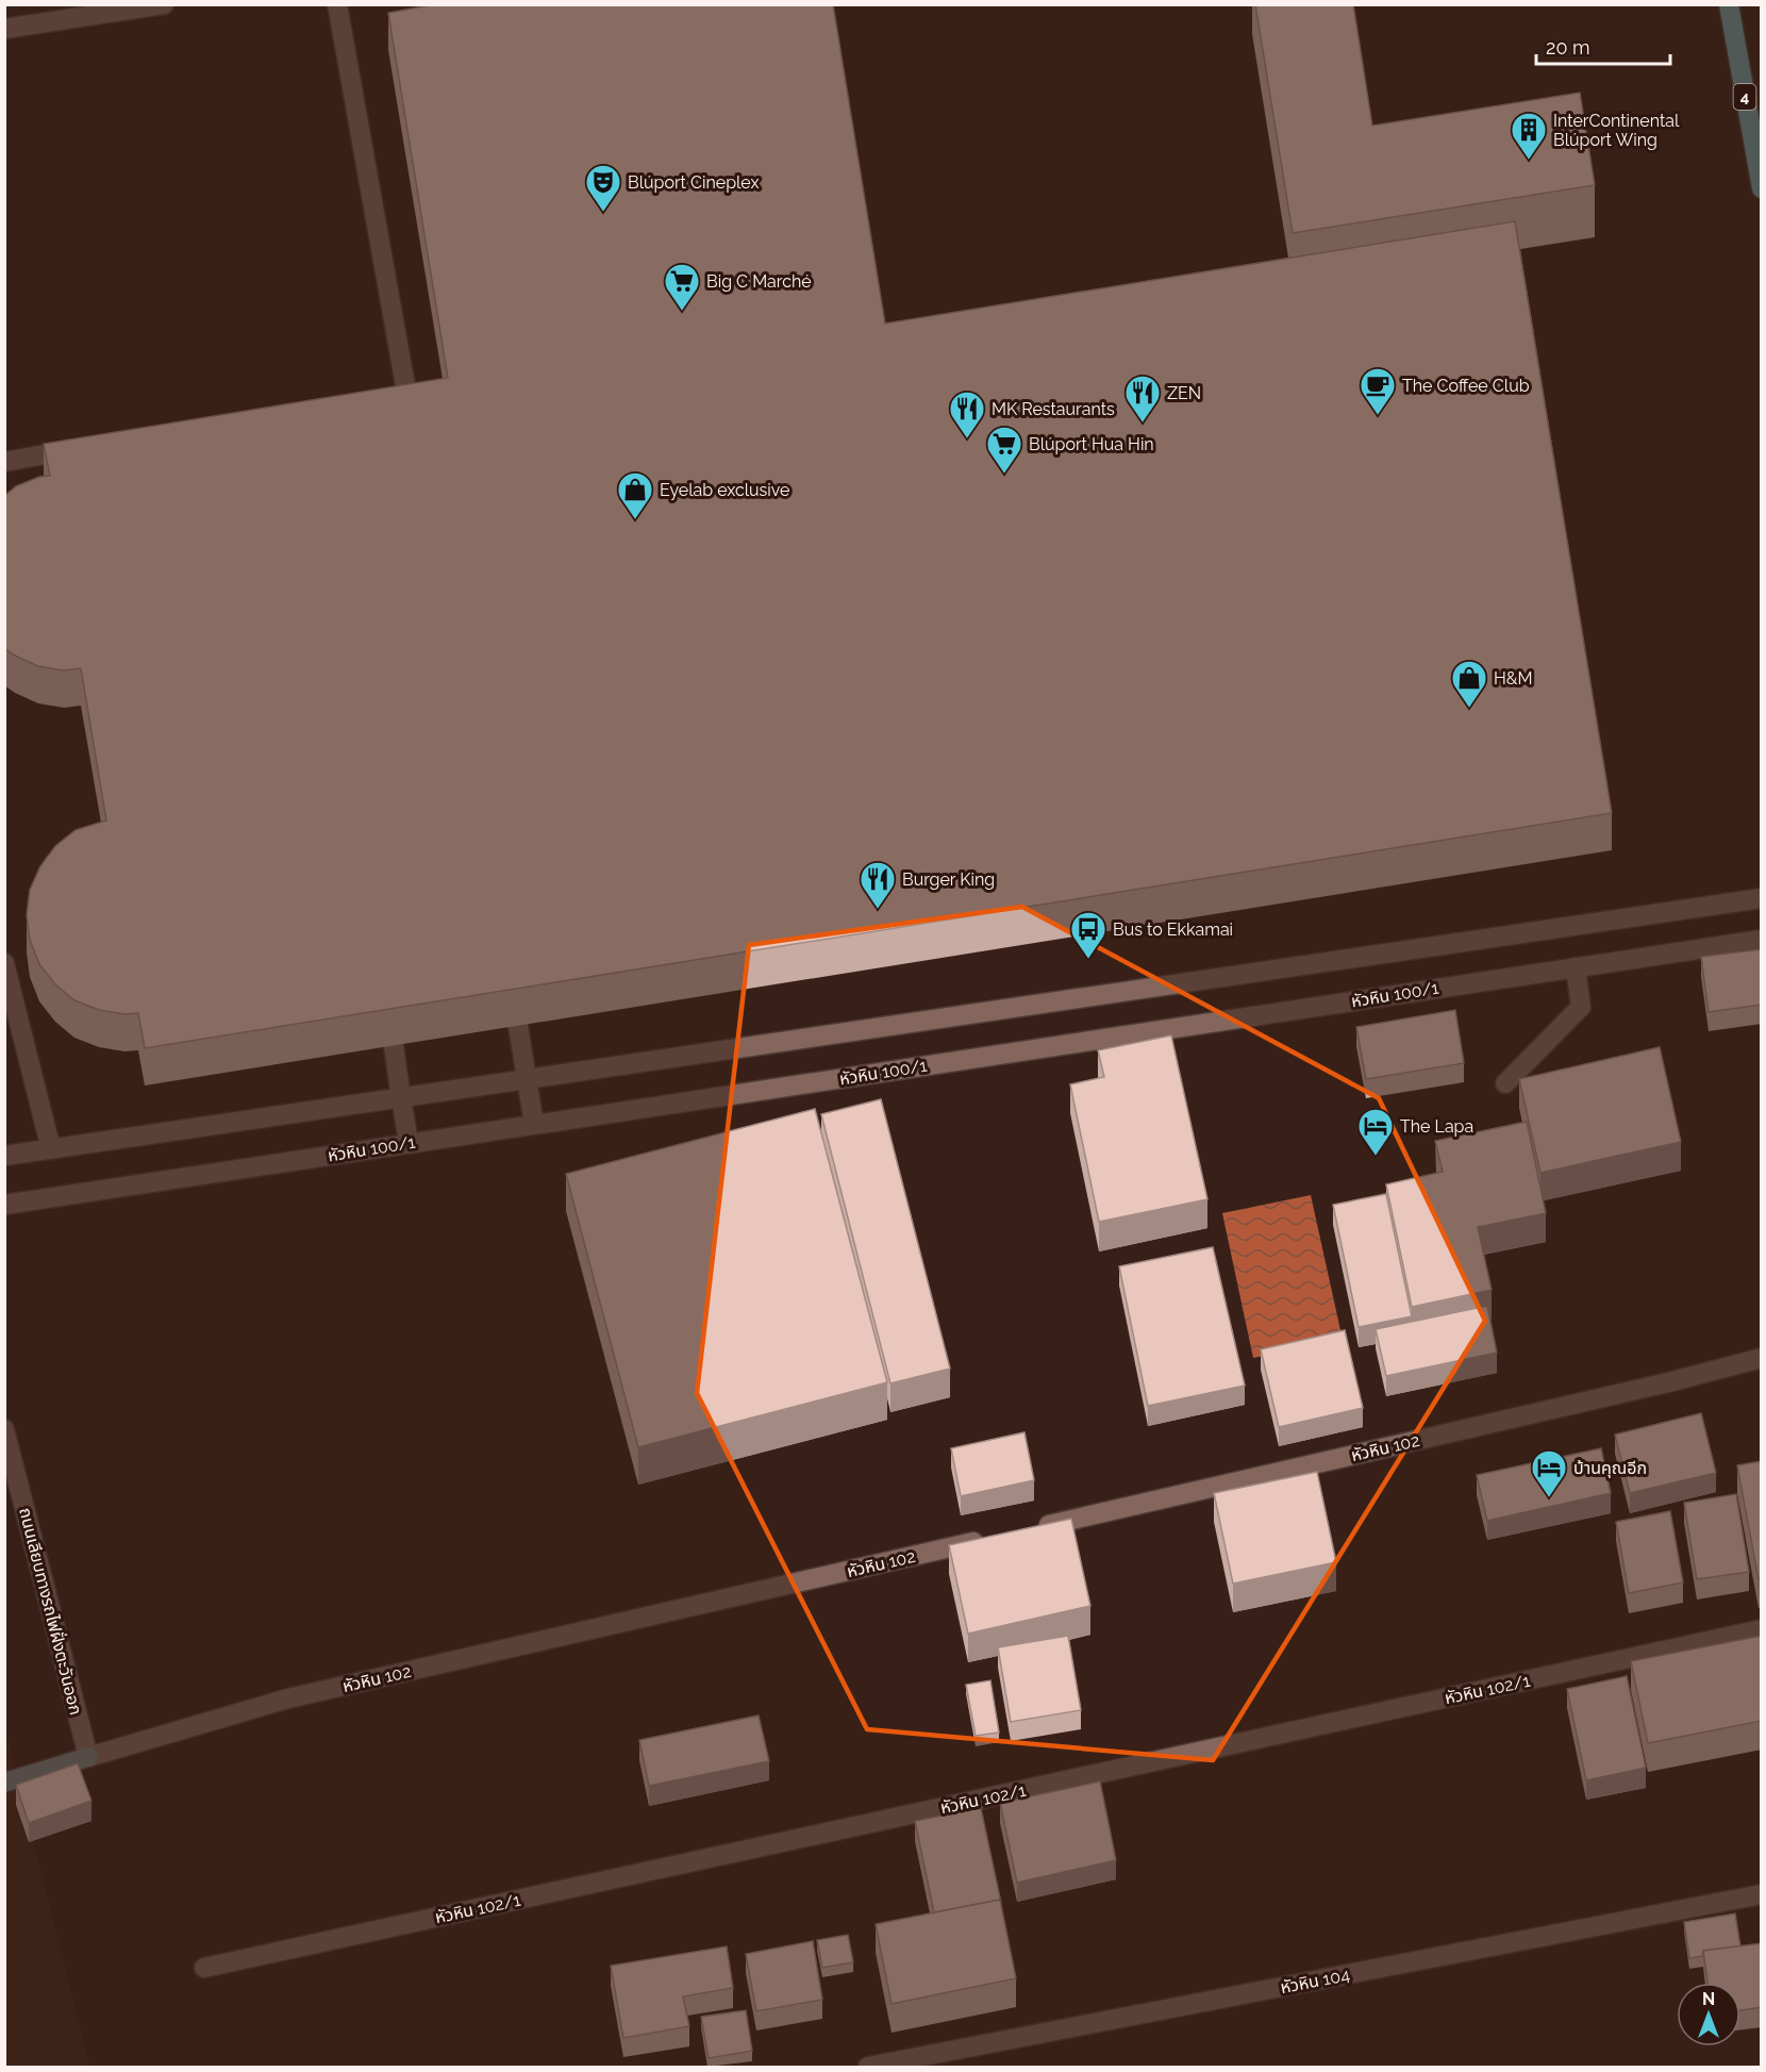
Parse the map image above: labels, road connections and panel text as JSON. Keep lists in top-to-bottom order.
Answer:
{
  "streets": {
    "main road": ["4"],
    "street": [
      "หัวหิน 100/1",
      "หัวหิน 102",
      "ถนนเลียบทางรถไฟฝั่งตะวันออก",
      "หัวหิน 102/1",
      "หัวหิน 104"
    ]
  },
  "crossings": [
    ["หัวหิน 102", "ถนนเลียบทางรถไฟฝั่งตะวันออก"]
  ],
  "places": {
    "building": ["InterContinental Blúport Wing"],
    "theatre": ["Blúport Cineplex"],
    "supermarket": ["Big C Marché", "Blúport Hua Hin"],
    "cafe": ["The Coffee Club"],
    "restaurant": ["ZEN", "MK Restaurants", "Burger King"],
    "shop": ["Eyelab exclusive", "H&M"],
    "bus stop": ["Bus to Ekkamai"],
    "hotel": ["The Lapa", "บ้านคุณอีก"]
  },
  "scale_bar": "20 m",
  "north": "top"
}
